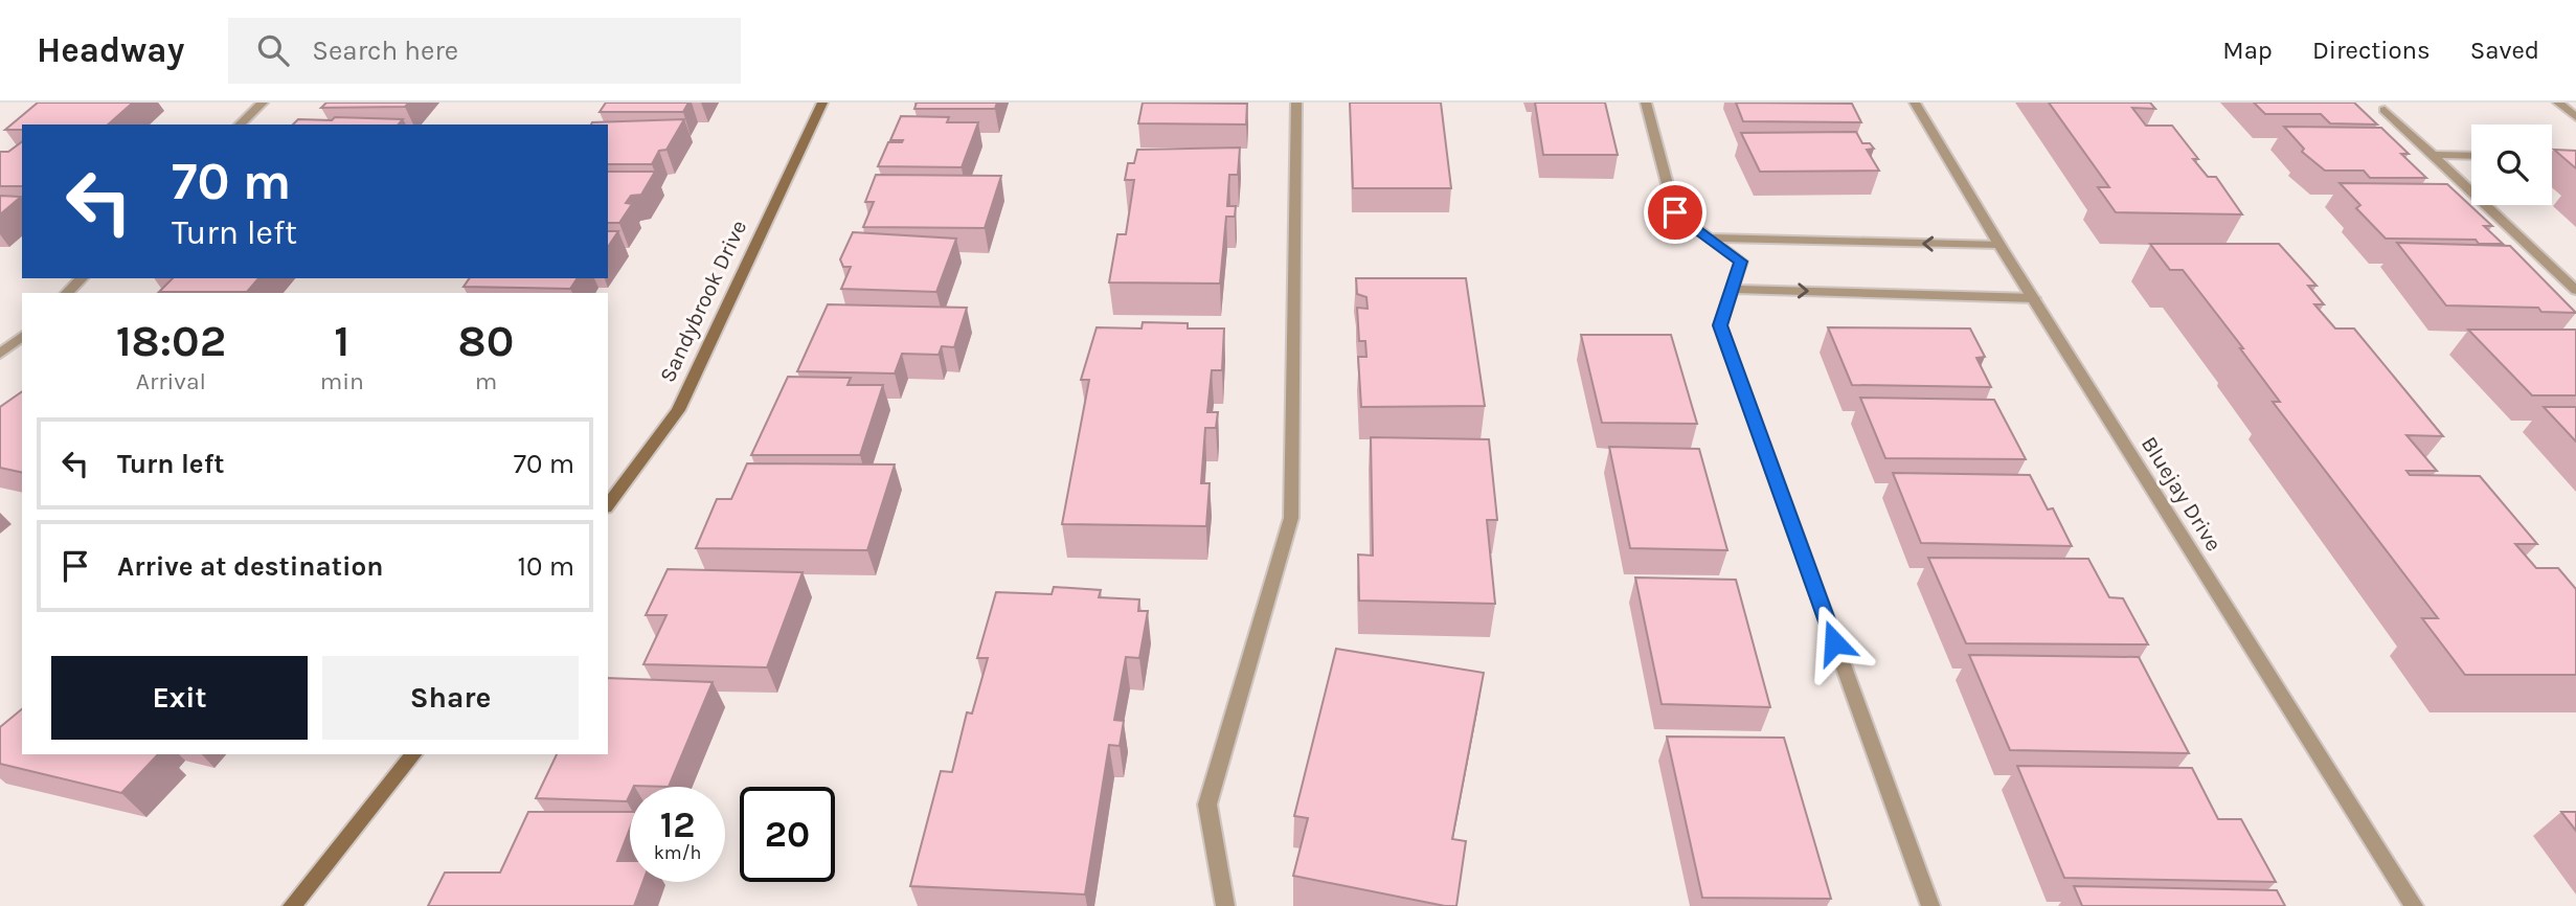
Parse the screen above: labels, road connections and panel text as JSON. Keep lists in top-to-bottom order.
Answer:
{
  "streets": {
    "street": ["Sandybrook Drive", "Bluejay Drive"]
  },
  "page": {
    "header": "Headway",
    "search": "Search here",
    "nav": ["Map", "Directions", "Saved"],
    "turn": ["70 m", "Turn left"],
    "eta": [
      "18:02",
      "Arrival",
      "1",
      "min",
      "80",
      "m"
    ],
    "list": [
      {
        "name": "Turn left",
        "value": "70 m"
      },
      {
        "name": "Arrive at destination",
        "value": "10 m"
      }
    ],
    "buttons": ["Exit", "Share"],
    "speed": "12 km/h",
    "limit": "20"
  }
}
